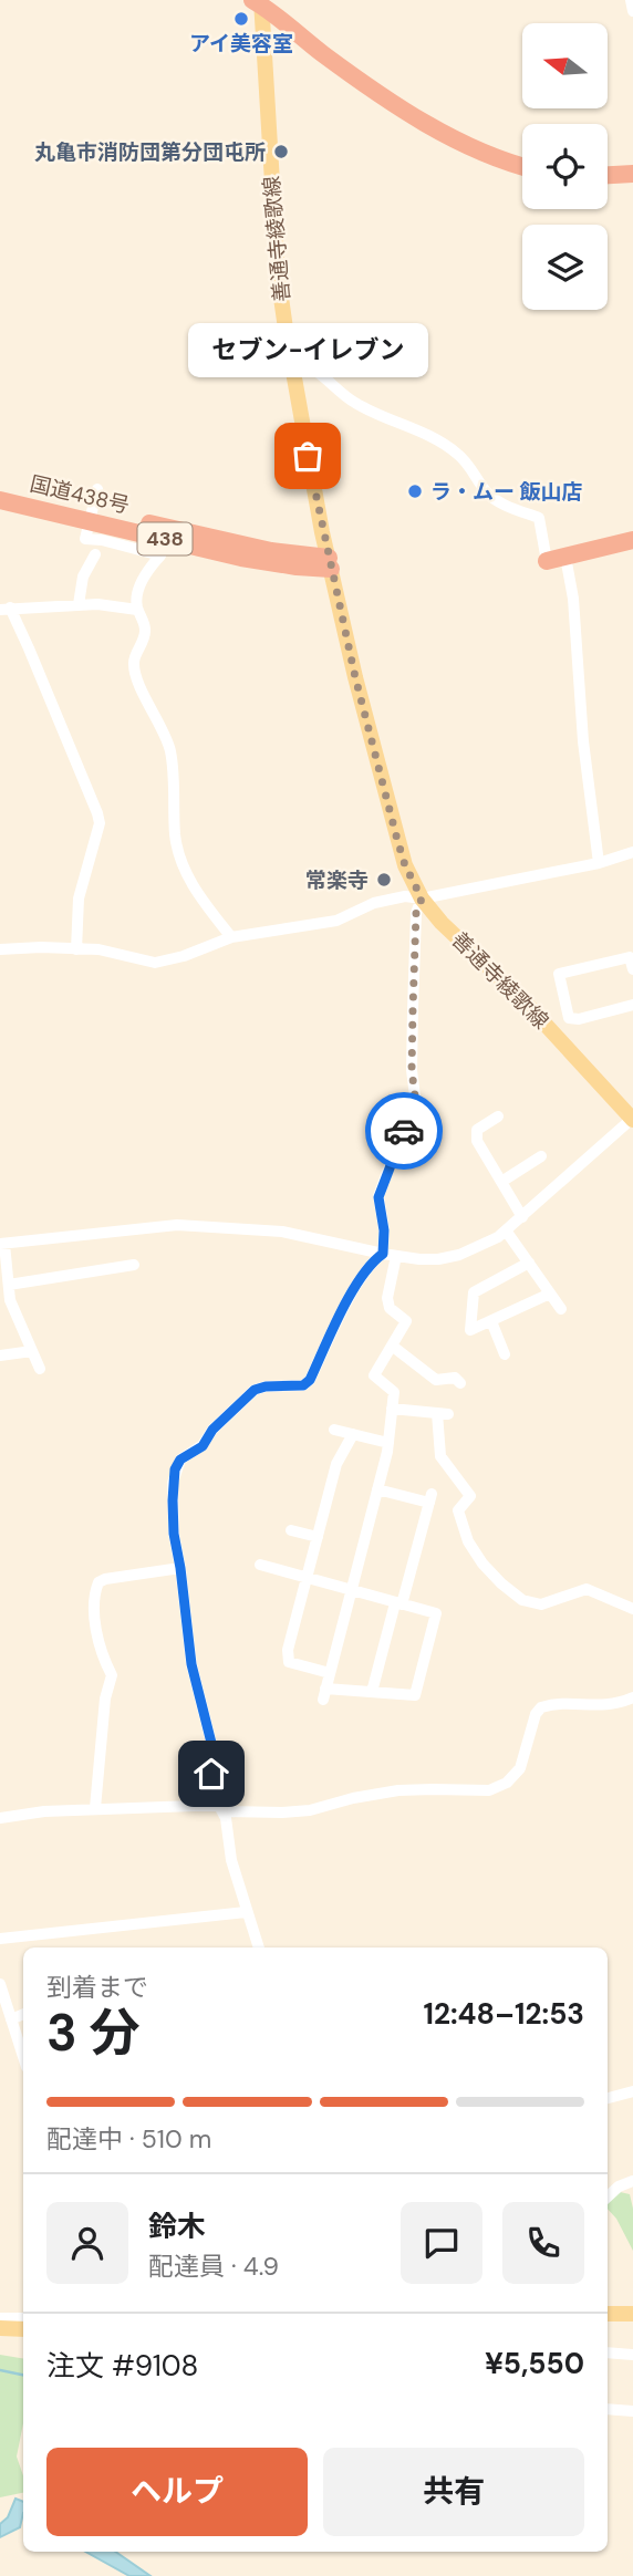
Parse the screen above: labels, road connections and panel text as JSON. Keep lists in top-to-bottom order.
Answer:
{
  "streets": {
    "highway": ["国道438号", "438"],
    "main road": ["善通寺綾歌線"]
  },
  "crossings": [
    ["善通寺綾歌線", "国道438号"]
  ],
  "places": [
    "アイ美容室",
    "丸亀市消防団第分団屯所",
    "セブン-イレブン",
    "ラ・ムー 飯山店",
    "常楽寺"
  ],
  "north": "left",
  "page": {
    "bubble": "セブン-イレブン",
    "heading": ["3 分", "到着まで", "12:48–12:53"],
    "panel": [
      "鈴木",
      "配達員 · 4.9",
      "注文 #9108",
      "¥5,550"
    ],
    "bar": "配達中 · 510 m",
    "buttons": ["ヘルプ", "共有"]
  }
}
